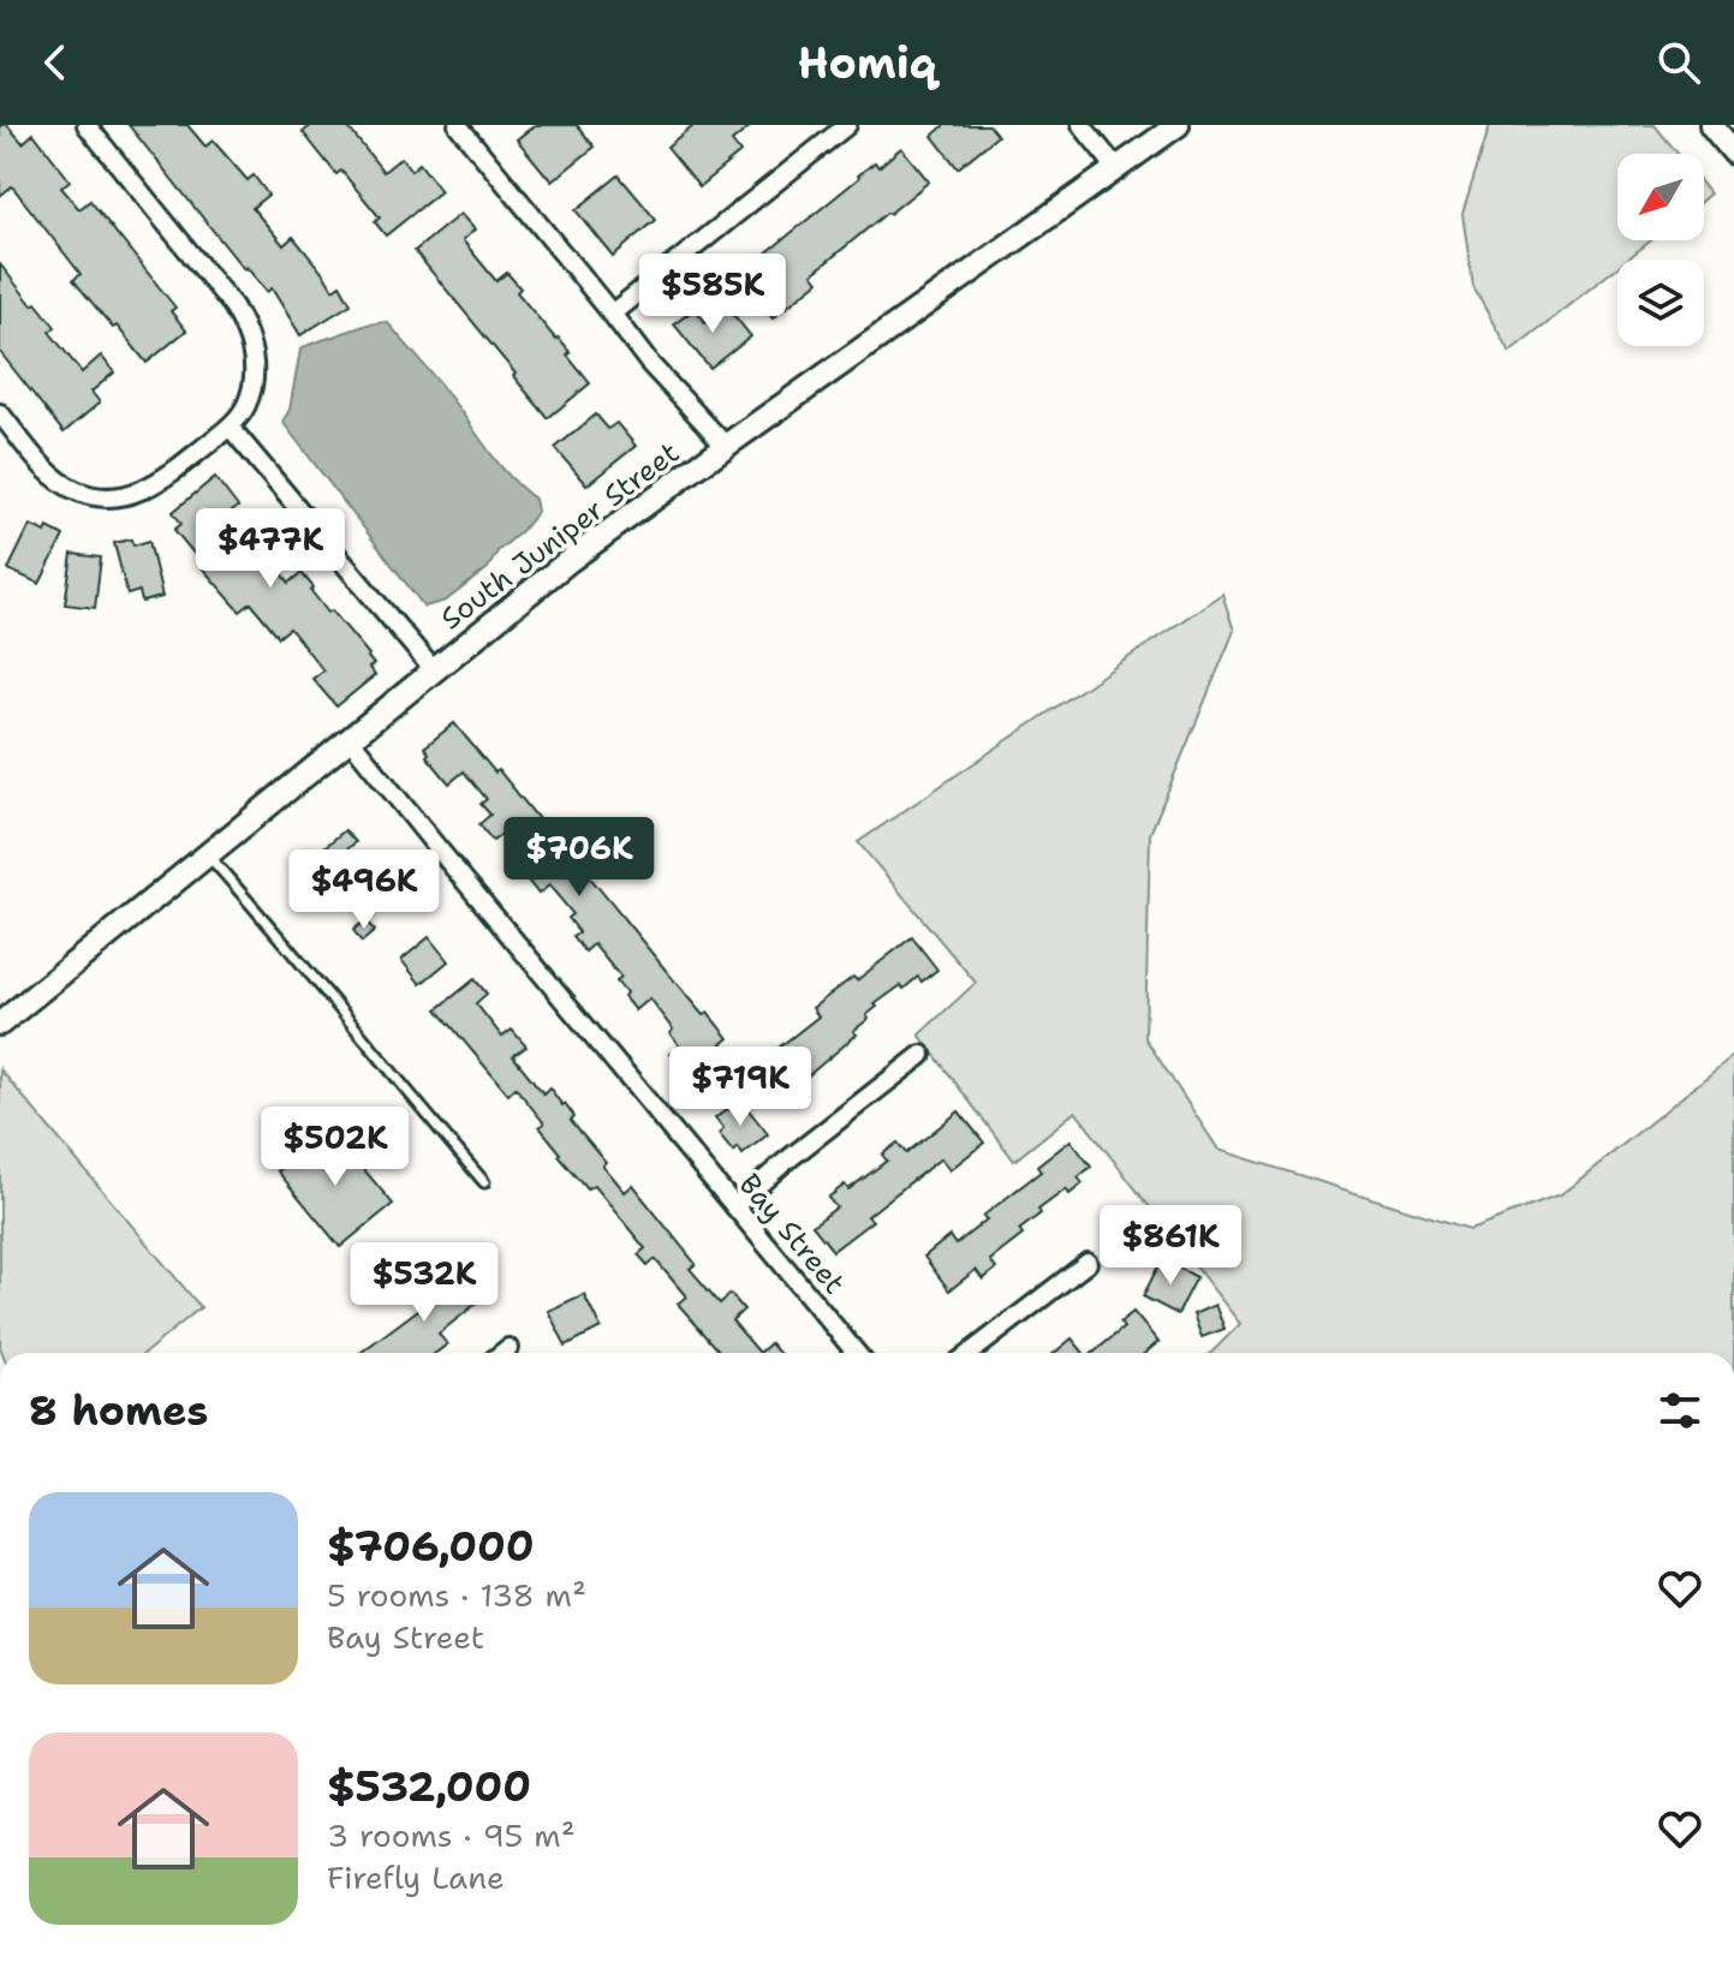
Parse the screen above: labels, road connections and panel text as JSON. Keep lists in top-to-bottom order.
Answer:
{
  "streets": {
    "street": ["South Juniper Street", "Bay Street"]
  },
  "crossings": [
    ["South Juniper Street", "Bay Street"]
  ],
  "north": "bottom left",
  "page": {
    "header": "Homiq",
    "price": [
      "$585K",
      "$477K",
      "$706K",
      "$496K",
      "$719K",
      "$502K",
      "$861K",
      "$532K"
    ],
    "heading": "8 homes",
    "list": [
      {
        "name": "$706,000",
        "note": "5 rooms · 138 m² · Bay Street"
      },
      {
        "name": "$532,000",
        "note": "3 rooms · 95 m² · Firefly Lane"
      }
    ]
  }
}
